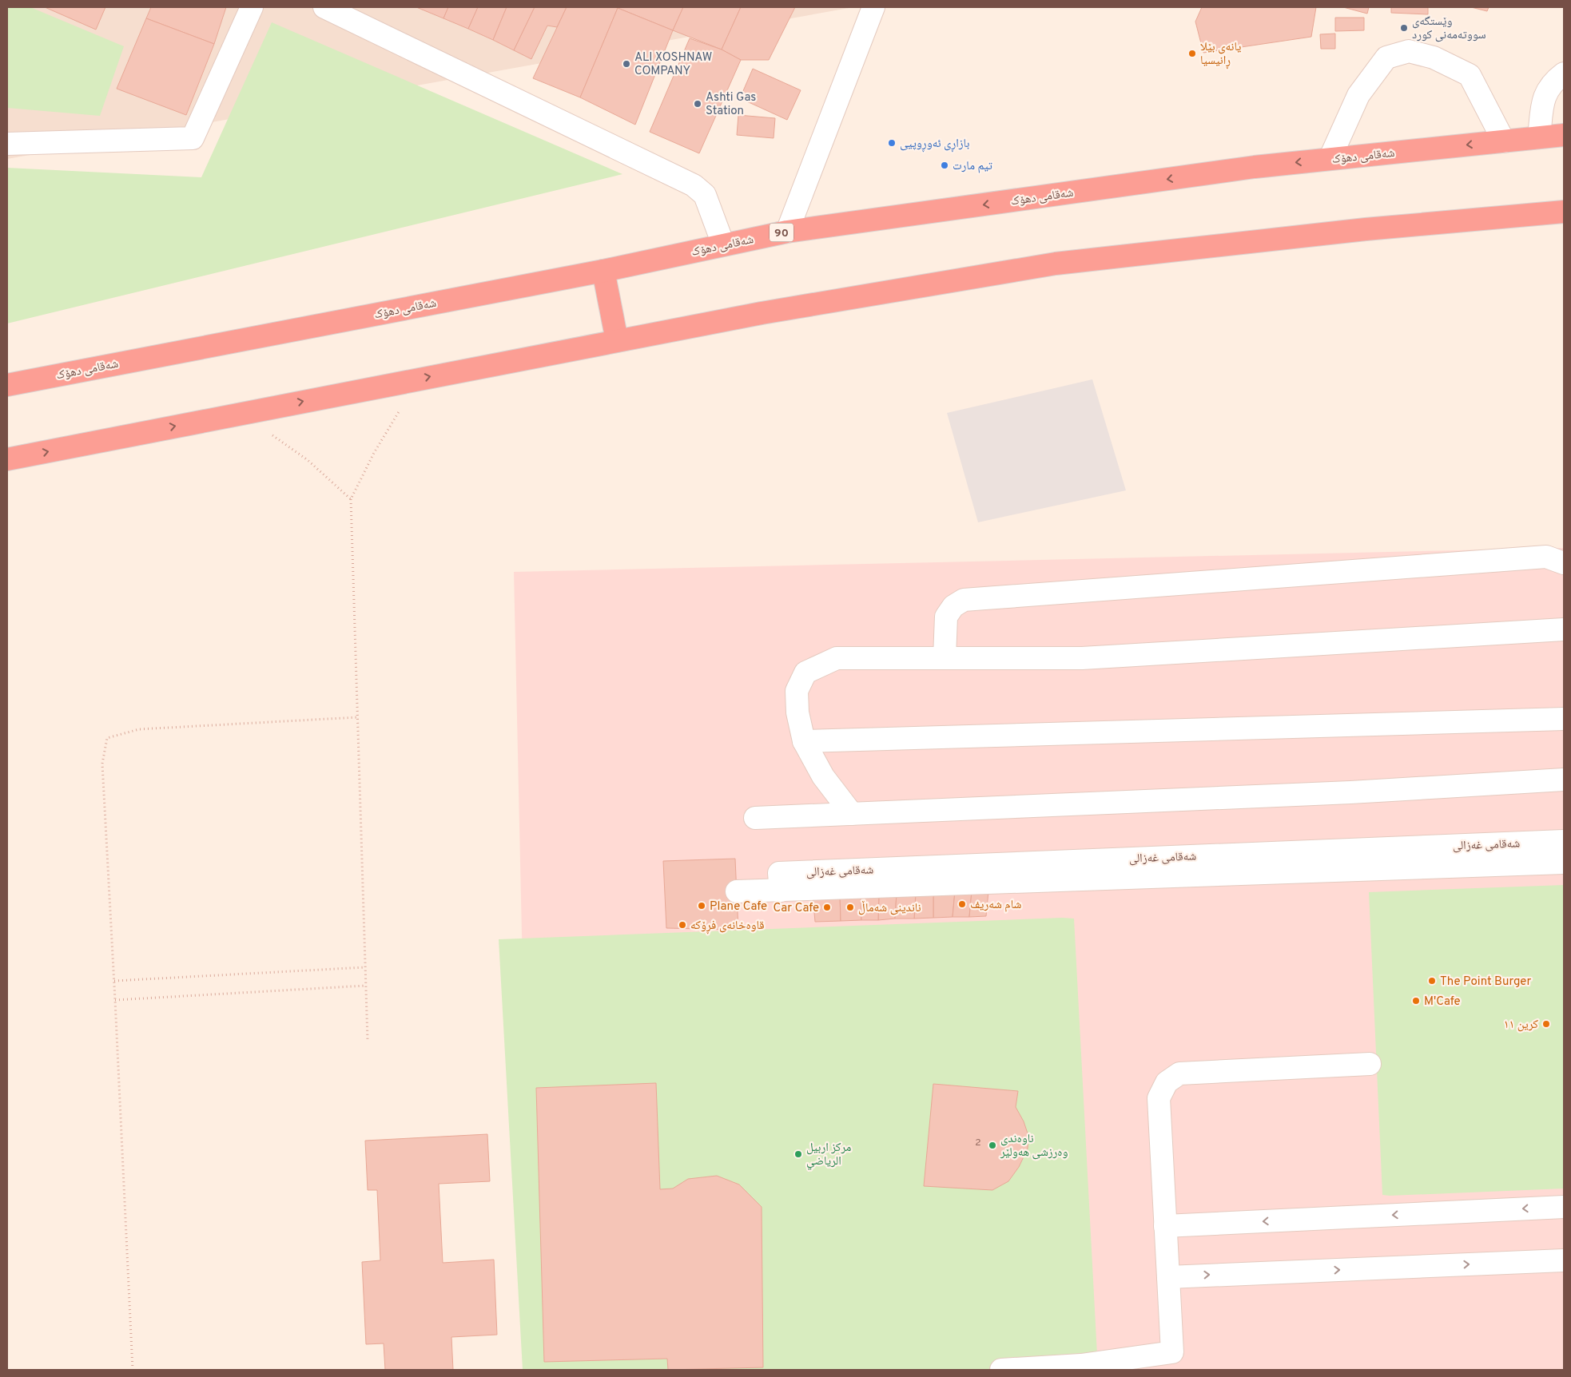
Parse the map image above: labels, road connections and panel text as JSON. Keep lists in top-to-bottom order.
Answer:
{
  "streets": {
    "highway": ["شەقامی دهۆک", "90"],
    "street": ["شەقامی غەزالی"]
  },
  "places": [
    "وێستگەی سووتەمەنی کورد",
    "یانەی بێلا ڕانیسیا",
    "ALI XOSHNAW COMPANY",
    "Ashti Gas Station",
    "بازاڕی ئەوڕوپیی",
    "تيم مارت",
    "شام شەریف",
    "Plane Cafe",
    "Car Cafe",
    "ناندینی شەماڵ",
    "قاوەخانەی فڕۆکە",
    "The Point Burger",
    "M'Cafe",
    "كرين ١١",
    "ناوەندی وەرزشی هەولێر",
    "مركز اربيل الرياضي"
  ],
  "house_numbers": ["2"]
}
